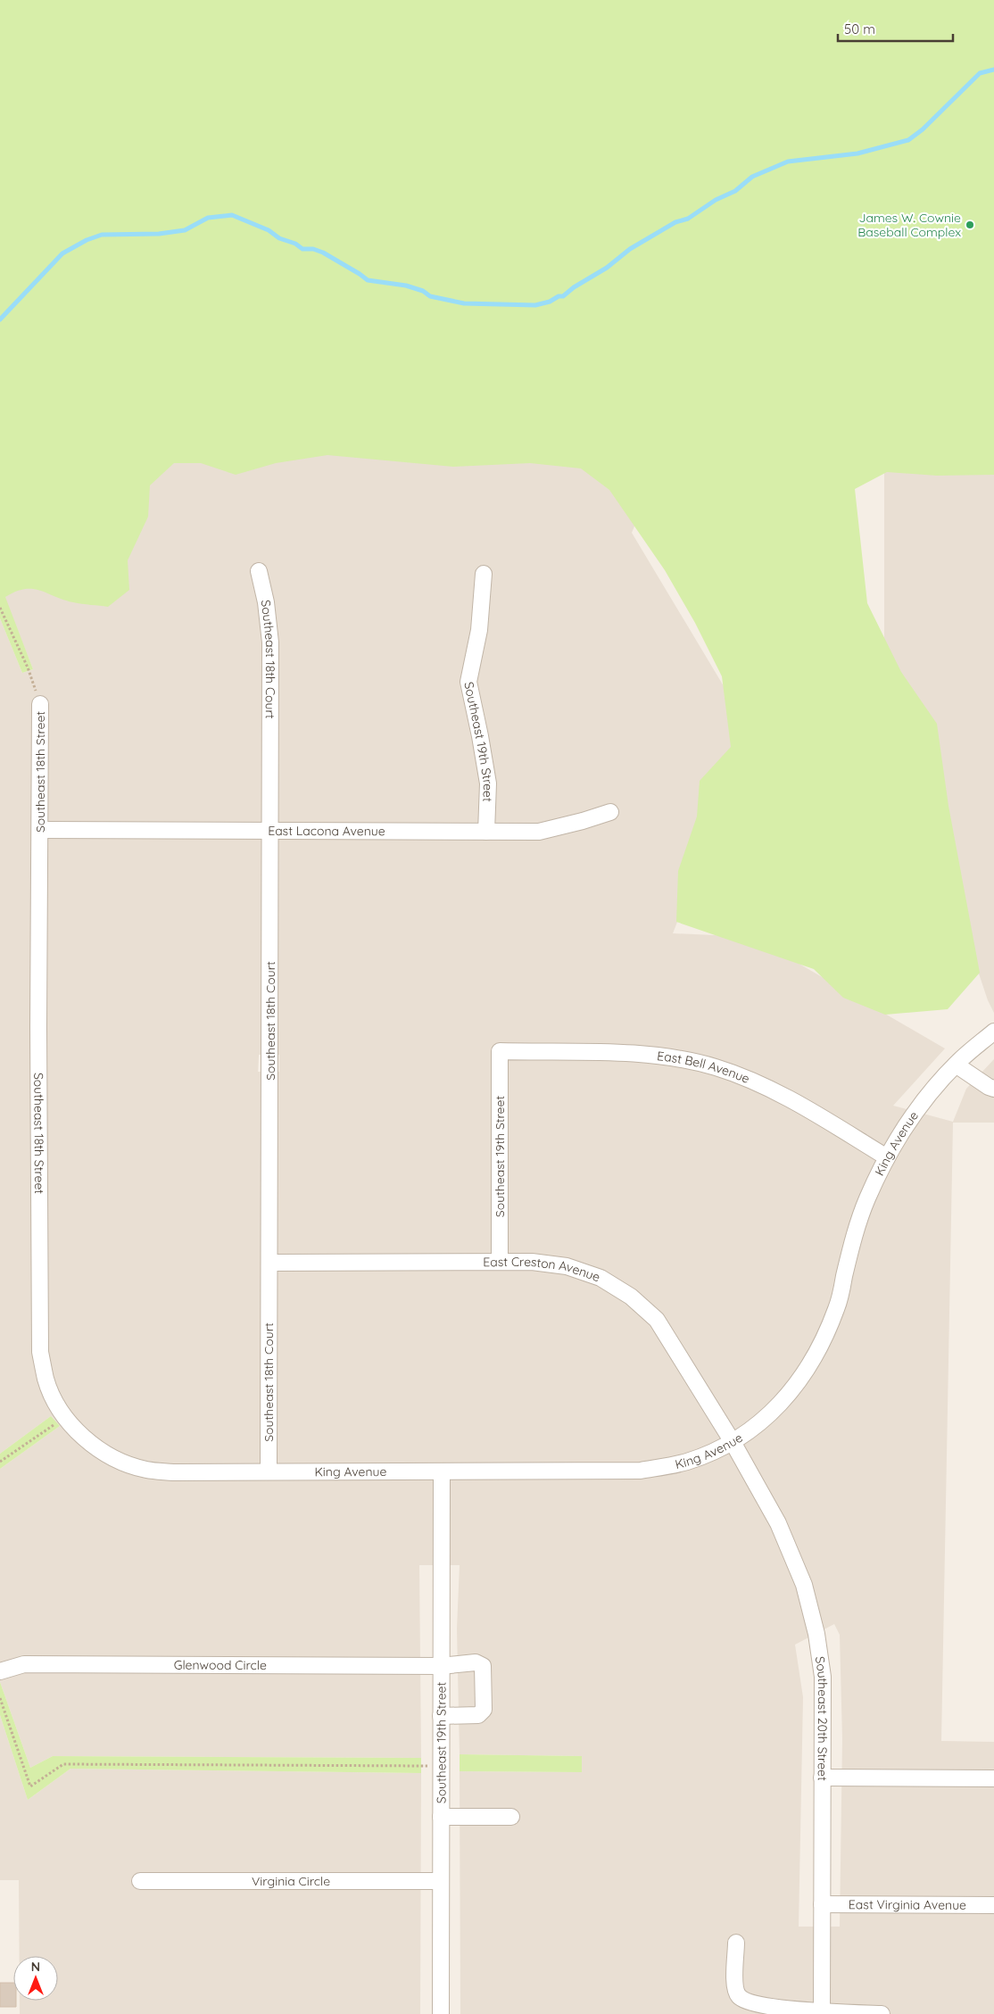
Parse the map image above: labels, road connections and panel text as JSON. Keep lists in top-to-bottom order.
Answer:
{
  "streets": {
    "street": [
      "Southeast 18th Court",
      "Southeast 19th Street",
      "Southeast 18th Street",
      "East Lacona Avenue",
      "East Bell Avenue",
      "King Avenue",
      "East Creston Avenue",
      "Glenwood Circle",
      "Southeast 20th Street",
      "Virginia Circle",
      "East Virginia Avenue"
    ]
  },
  "crossings": [
    ["Southeast 18th Court", "East Lacona Avenue"],
    ["Southeast 18th Court", "King Avenue"],
    ["Southeast 18th Court", "East Creston Avenue"],
    ["Southeast 19th Street", "East Lacona Avenue"],
    ["Southeast 19th Street", "East Bell Avenue"],
    ["Southeast 19th Street", "King Avenue"],
    ["Southeast 19th Street", "East Creston Avenue"],
    ["Southeast 19th Street", "Glenwood Circle"],
    ["Southeast 19th Street", "Virginia Circle"],
    ["Southeast 18th Street", "East Lacona Avenue"],
    ["Southeast 18th Street", "King Avenue"],
    ["East Bell Avenue", "King Avenue"],
    ["King Avenue", "East Creston Avenue"],
    ["King Avenue", "Southeast 20th Street"],
    ["East Creston Avenue", "Southeast 20th Street"],
    ["Southeast 20th Street", "East Virginia Avenue"]
  ],
  "places": ["James W. Cownie Baseball Complex"],
  "scale_bar": "50 m",
  "north": "top"
}
